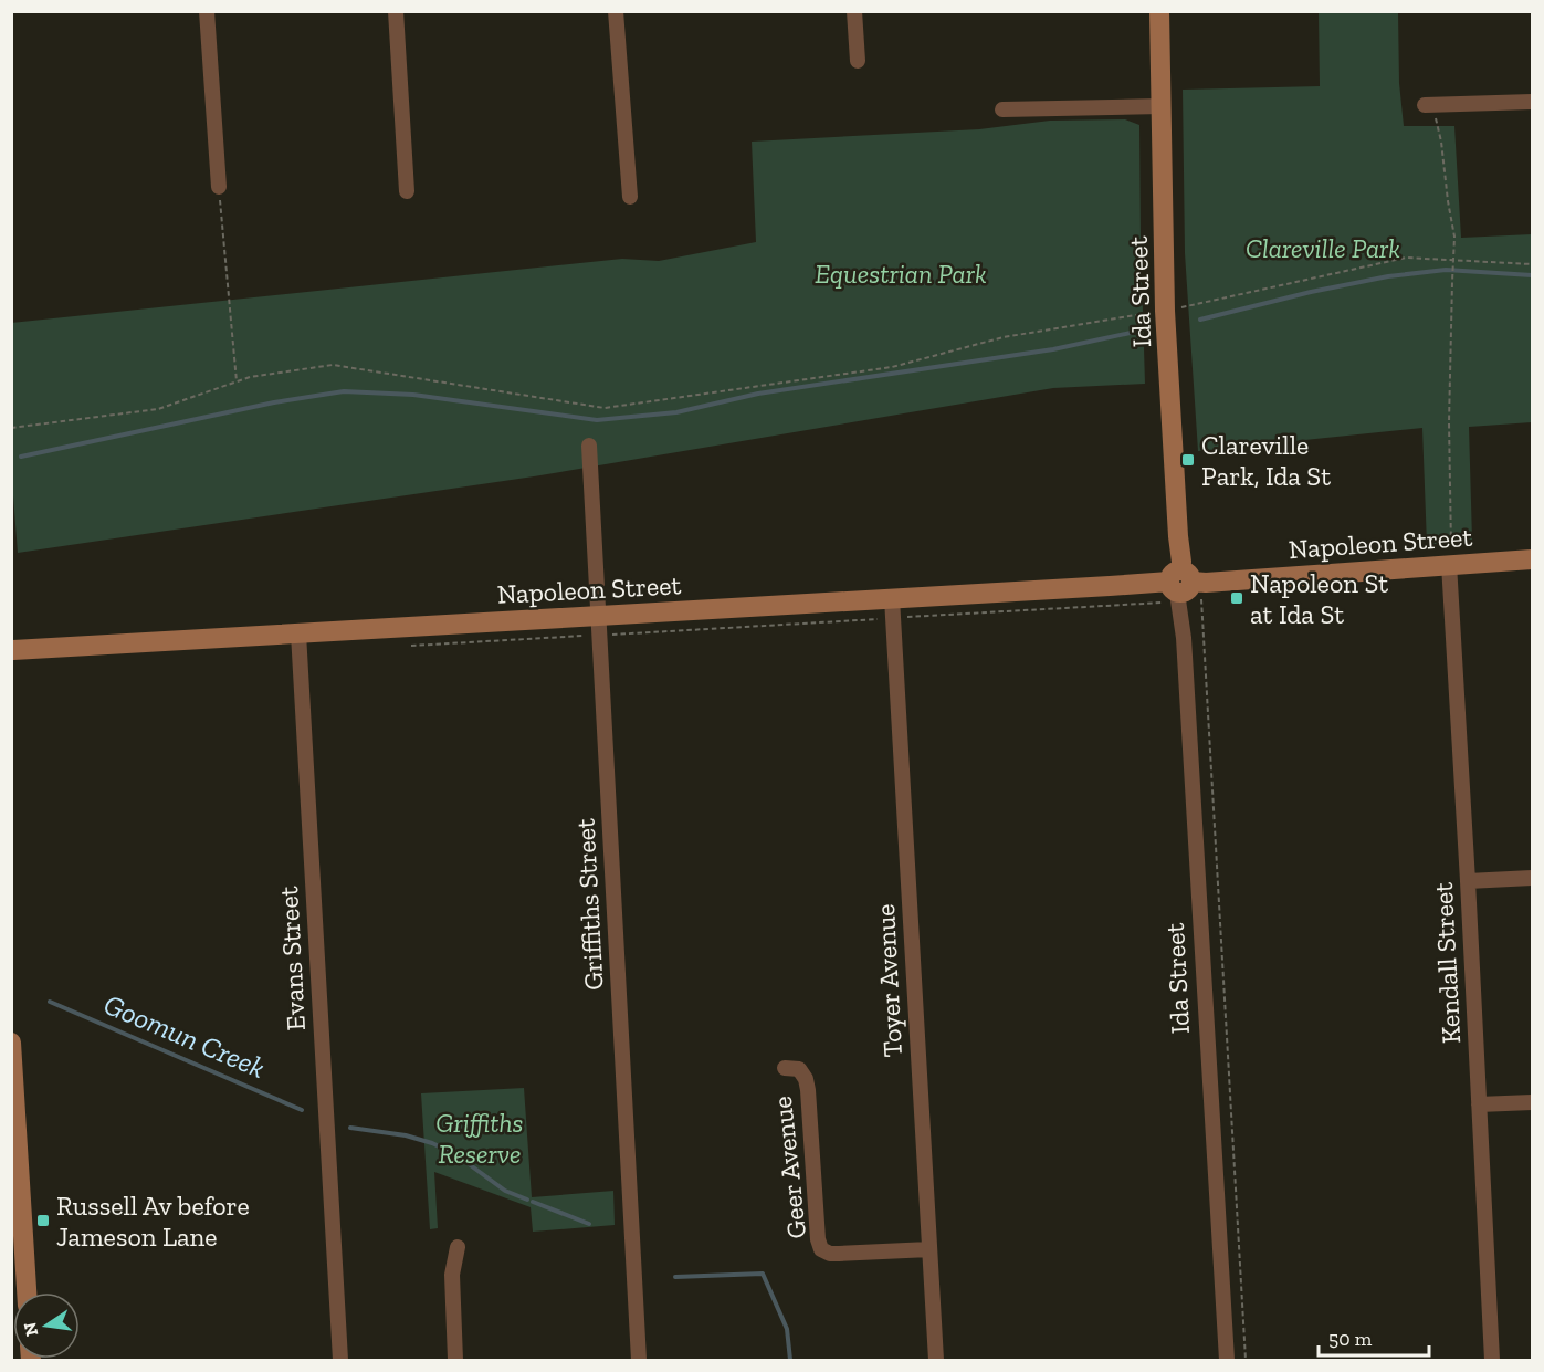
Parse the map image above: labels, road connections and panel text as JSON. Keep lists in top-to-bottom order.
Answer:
{
  "streets": {
    "street": [
      "Ida Street",
      "Napoleon Street",
      "Griffiths Street",
      "Evans Street",
      "Kendall Street",
      "Toyer Avenue",
      "Geer Avenue"
    ]
  },
  "crossings": [
    ["Ida Street", "Napoleon Street"],
    ["Napoleon Street", "Griffiths Street"],
    ["Napoleon Street", "Evans Street"],
    ["Napoleon Street", "Kendall Street"],
    ["Napoleon Street", "Toyer Avenue"],
    ["Toyer Avenue", "Geer Avenue"]
  ],
  "water": ["Goomun Creek"],
  "parks": ["Clareville Park", "Equestrian Park", "Griffiths Reserve"],
  "places": {
    "transit": ["Clareville Park, Ida St", "Napoleon St at Ida St", "Russell Av before Jameson Lane"]
  },
  "scale_bar": "50 m",
  "north": "left"
}
